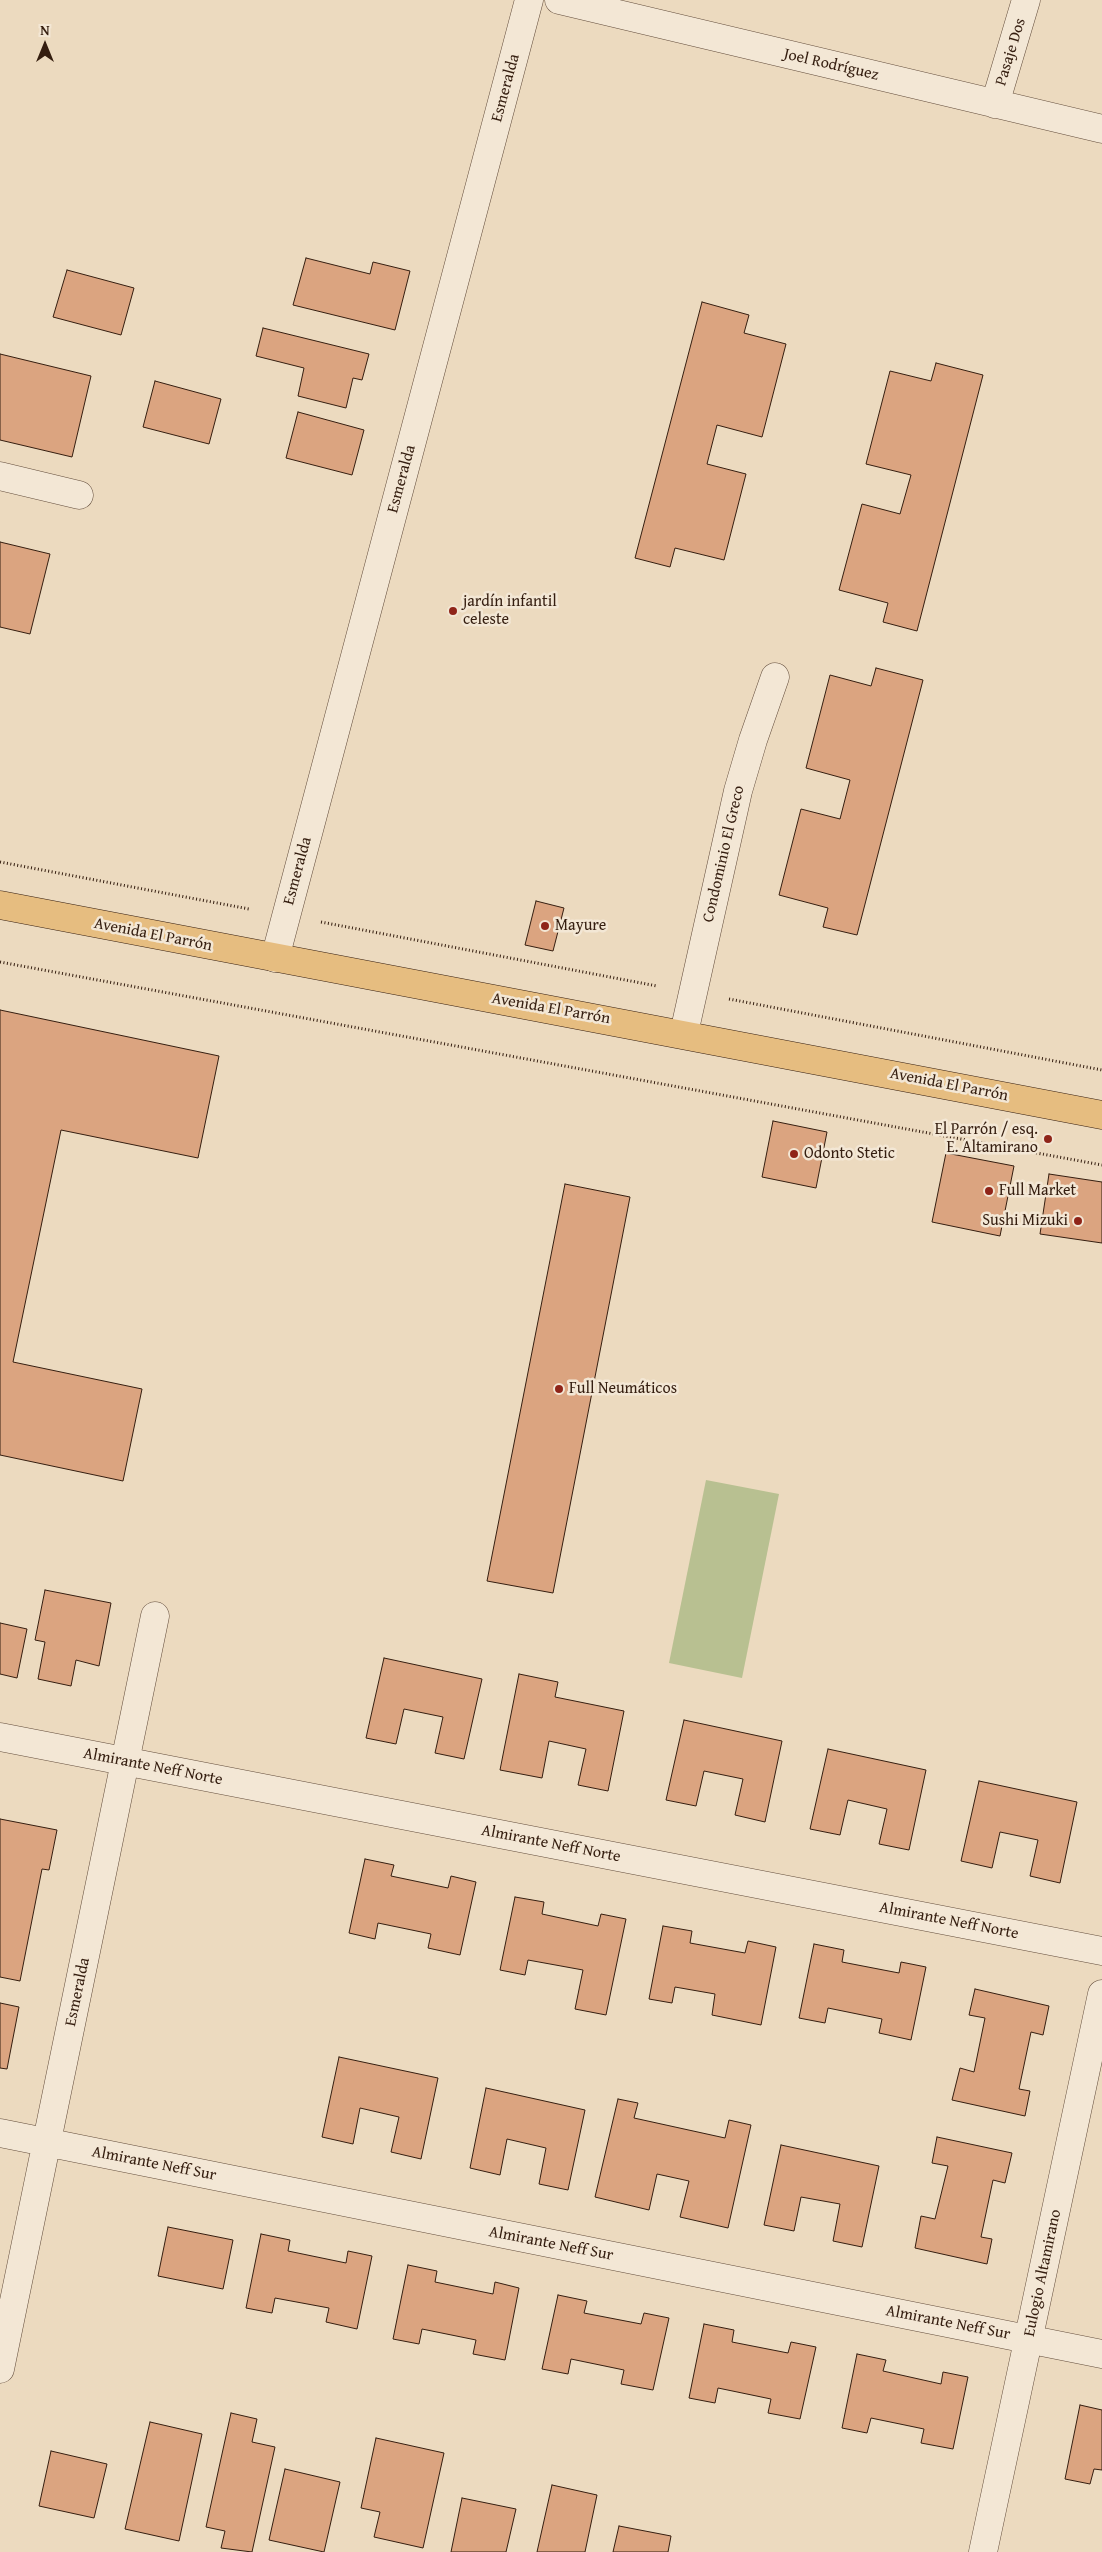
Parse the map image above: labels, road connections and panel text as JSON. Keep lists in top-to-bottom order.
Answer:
{
  "streets": {
    "main road": ["Avenida El Parrón"],
    "street": [
      "Pasaje Dos",
      "Joel Rodríguez",
      "Esmeralda",
      "Condominio El Greco",
      "Almirante Neff Norte",
      "Almirante Neff Sur",
      "Eulogio Altamirano"
    ]
  },
  "crossings": [
    ["Pasaje Dos", "Joel Rodríguez"],
    ["Esmeralda", "Avenida El Parrón"],
    ["Esmeralda", "Almirante Neff Norte"],
    ["Esmeralda", "Almirante Neff Sur"],
    ["Condominio El Greco", "Avenida El Parrón"],
    ["Almirante Neff Sur", "Eulogio Altamirano"]
  ],
  "places": [
    "jardín infantil celeste",
    "Mayure",
    "El Parrón / esq. E. Altamirano",
    "Odonto Stetic",
    "Full Market",
    "Sushi Mizuki",
    "Full Neumáticos"
  ],
  "north": "top"
}
